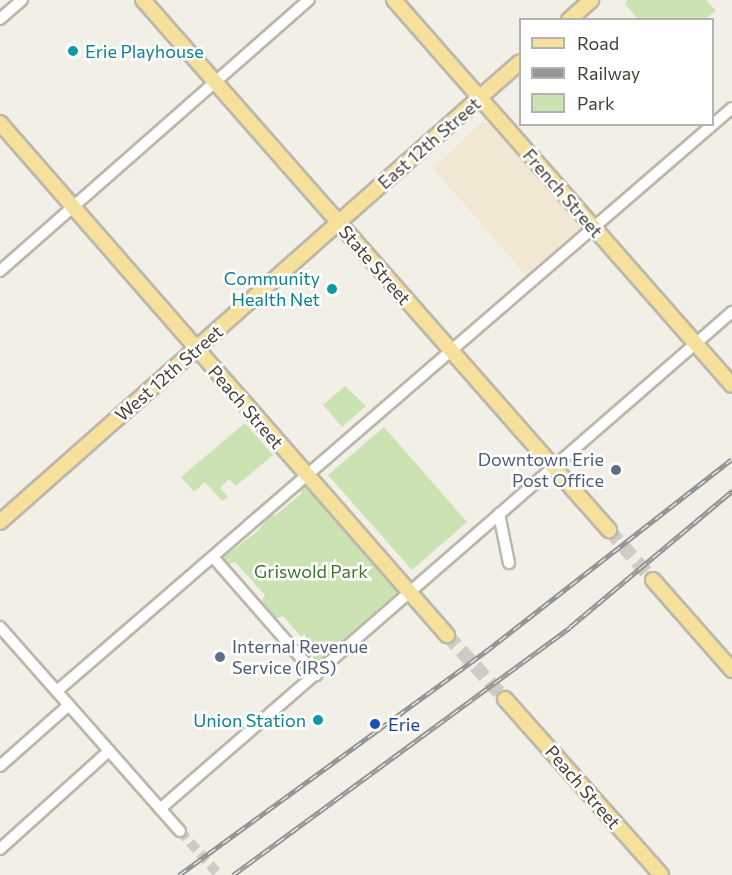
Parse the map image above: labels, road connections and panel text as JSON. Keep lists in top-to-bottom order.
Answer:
{
  "streets": {
    "main road": [
      "East 12th Street",
      "French Street",
      "State Street",
      "West 12th Street",
      "Peach Street"
    ]
  },
  "crossings": [
    ["East 12th Street", "French Street"],
    ["East 12th Street", "State Street"],
    ["East 12th Street", "West 12th Street"],
    ["State Street", "West 12th Street"],
    ["West 12th Street", "Peach Street"]
  ],
  "parks": ["Griswold Park"],
  "places": [
    "Erie Playhouse",
    "Community Health Net",
    "Downtown Erie Post Office",
    "Internal Revenue Service (IRS)",
    "Union Station",
    "Erie"
  ],
  "legend": ["Road", "Railway", "Park"]
}
